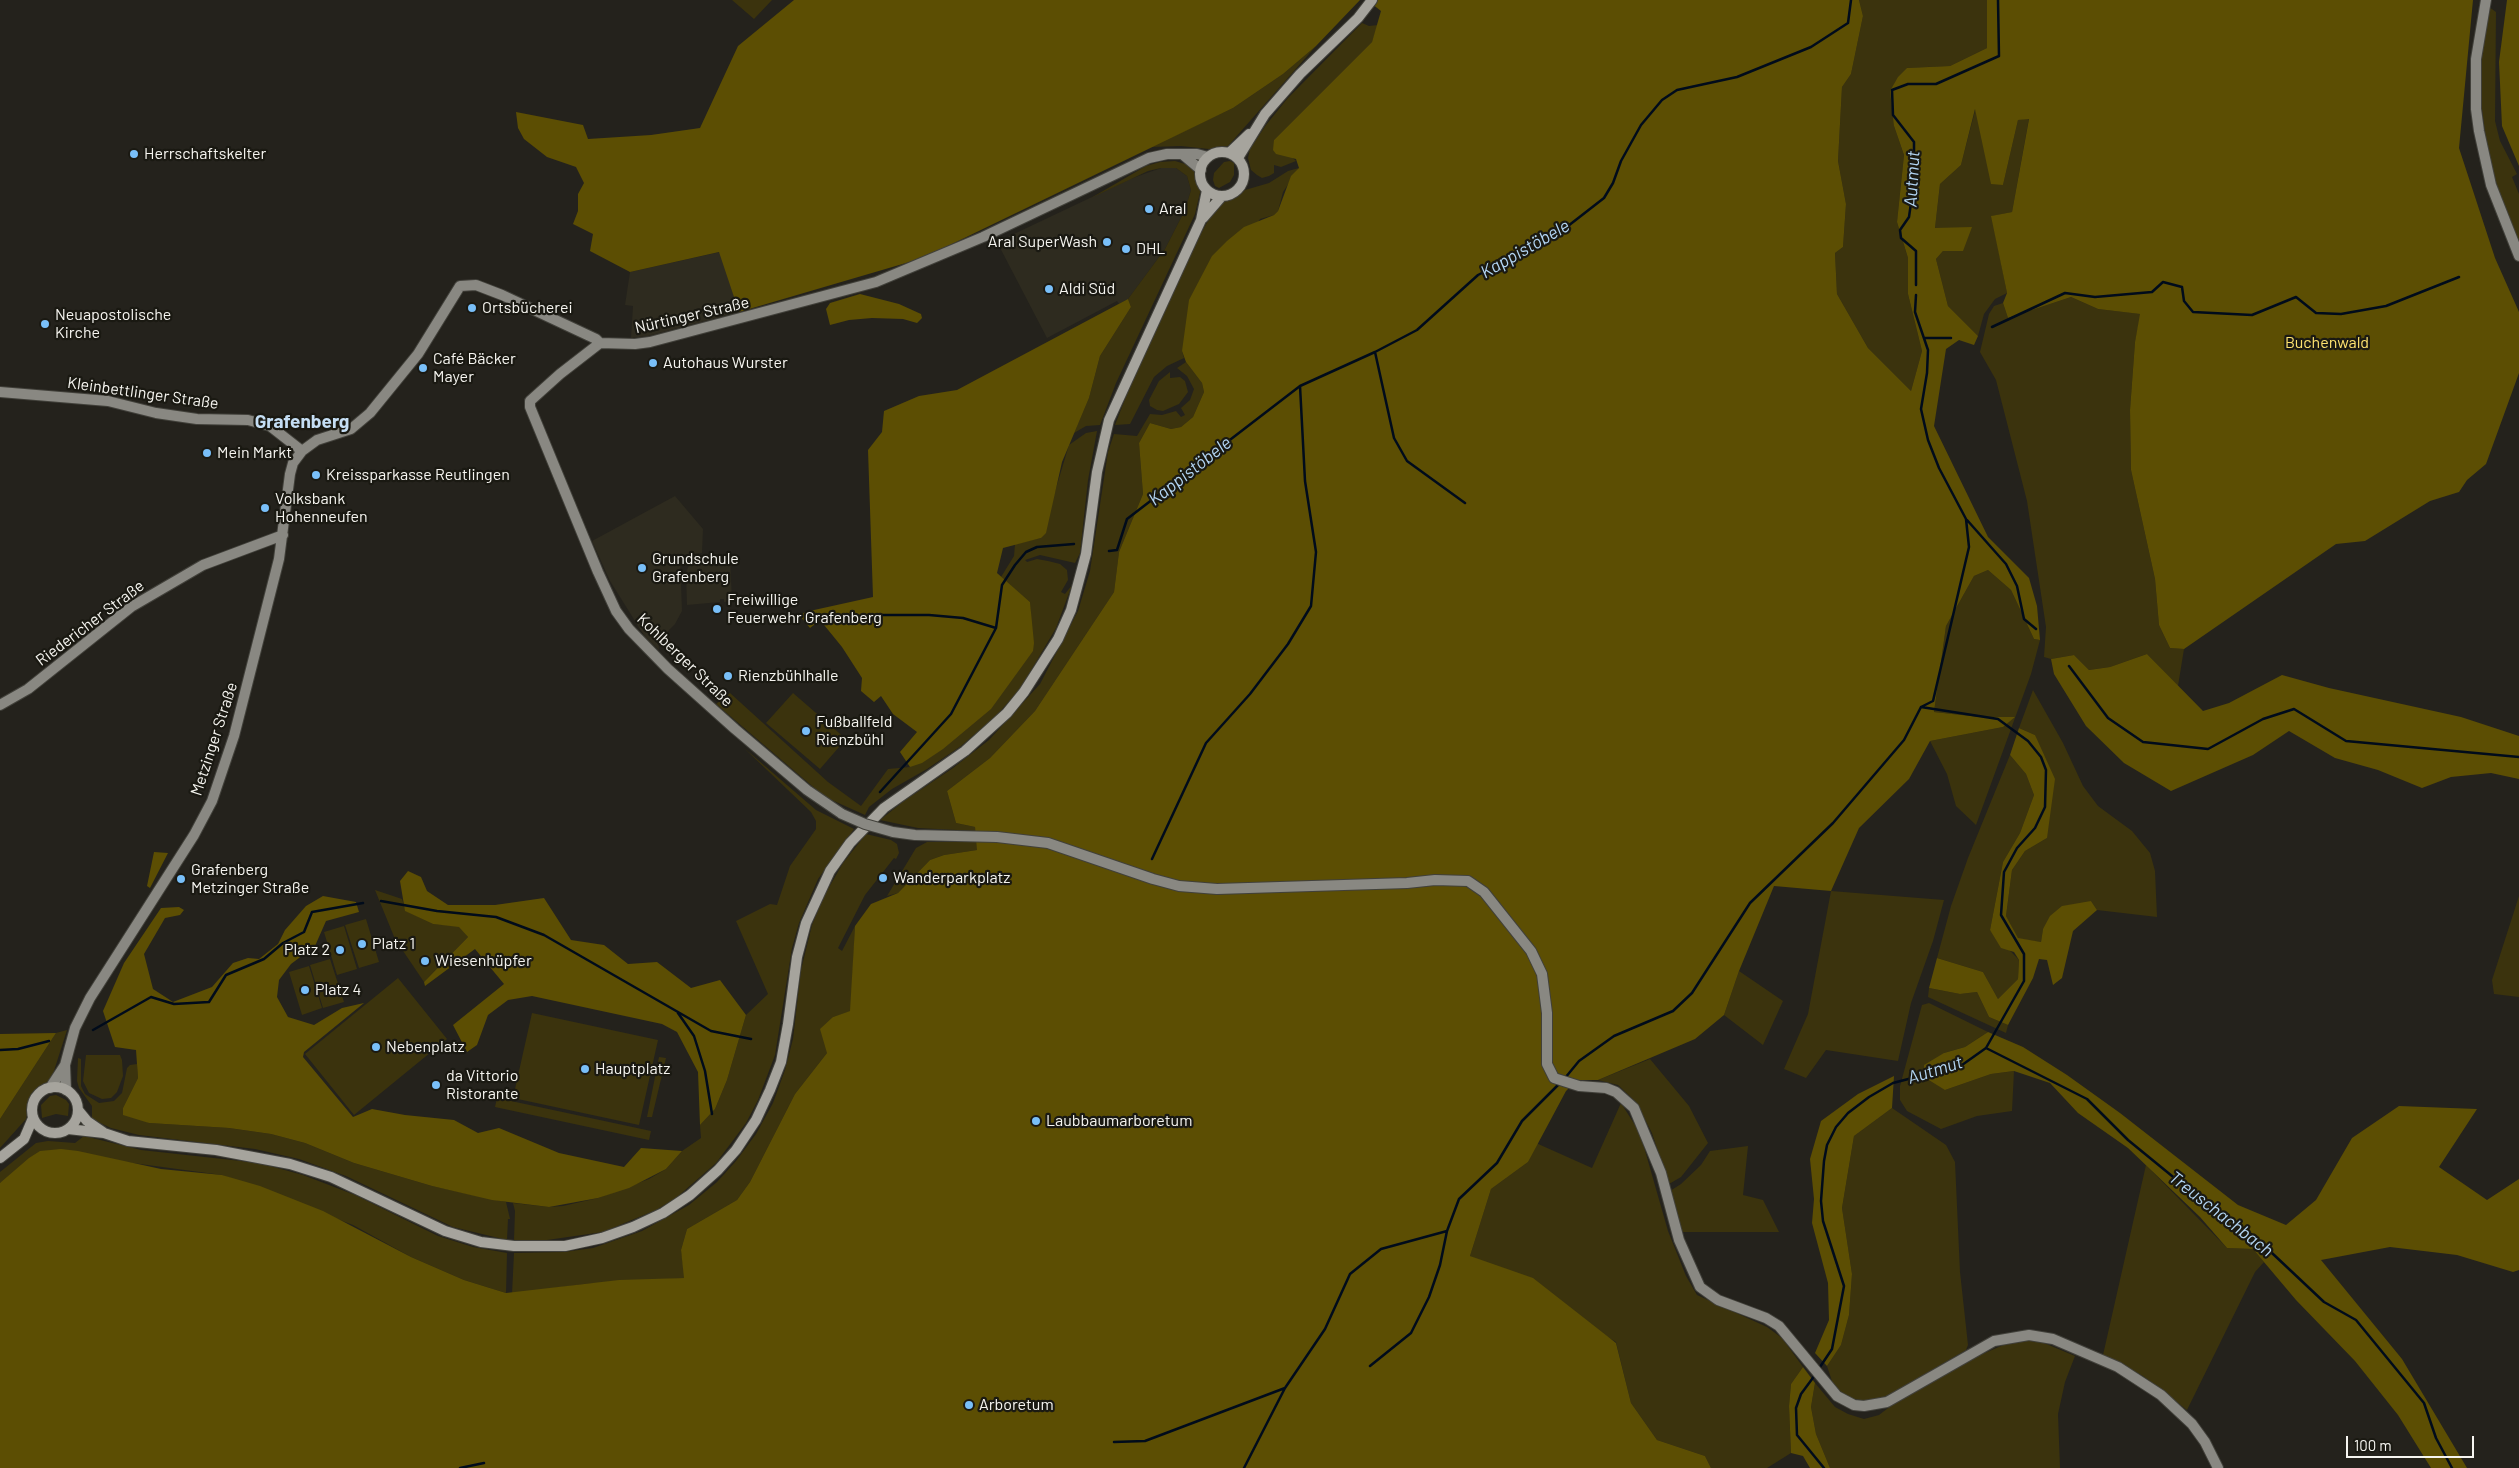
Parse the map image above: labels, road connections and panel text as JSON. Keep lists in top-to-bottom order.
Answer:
{
  "streets": {
    "street": [
      "Nürtinger Straße",
      "Kleinbettlinger Straße",
      "Riedericher Straße",
      "Kohlberger Straße",
      "Metzinger Straße"
    ]
  },
  "crossings": [
    ["Nürtinger Straße", "Kleinbettlinger Straße"],
    ["Nürtinger Straße", "Kohlberger Straße"],
    ["Nürtinger Straße", "Metzinger Straße"],
    ["Kleinbettlinger Straße", "Metzinger Straße"],
    ["Riedericher Straße", "Metzinger Straße"]
  ],
  "districts": ["Grafenberg"],
  "water": ["Autmut", "Kappistöbele", "Treuschachbach"],
  "parks": ["Buchenwald"],
  "places": [
    "Herrschaftskelter",
    "Aral",
    "Aral SuperWash",
    "DHL",
    "Aldi Süd",
    "Ortsbücherei",
    "Neuapostolische Kirche",
    "Autohaus Wurster",
    "Café Bäcker Mayer",
    "Mein Markt",
    "Kreissparkasse Reutlingen",
    "Volksbank Hohenneufen",
    "Grundschule Grafenberg",
    "Freiwillige Feuerwehr Grafenberg",
    "Rienzbühlhalle",
    "Fußballfeld Rienzbühl",
    "Wanderparkplatz",
    "Grafenberg Metzinger Straße",
    "Platz 1",
    "Platz 2",
    "Wiesenhüpfer",
    "Platz 4",
    "Nebenplatz",
    "Hauptplatz",
    "da Vittorio Ristorante",
    "Laubbaumarboretum",
    "Arboretum"
  ],
  "scale_bar": "100 m"
}
